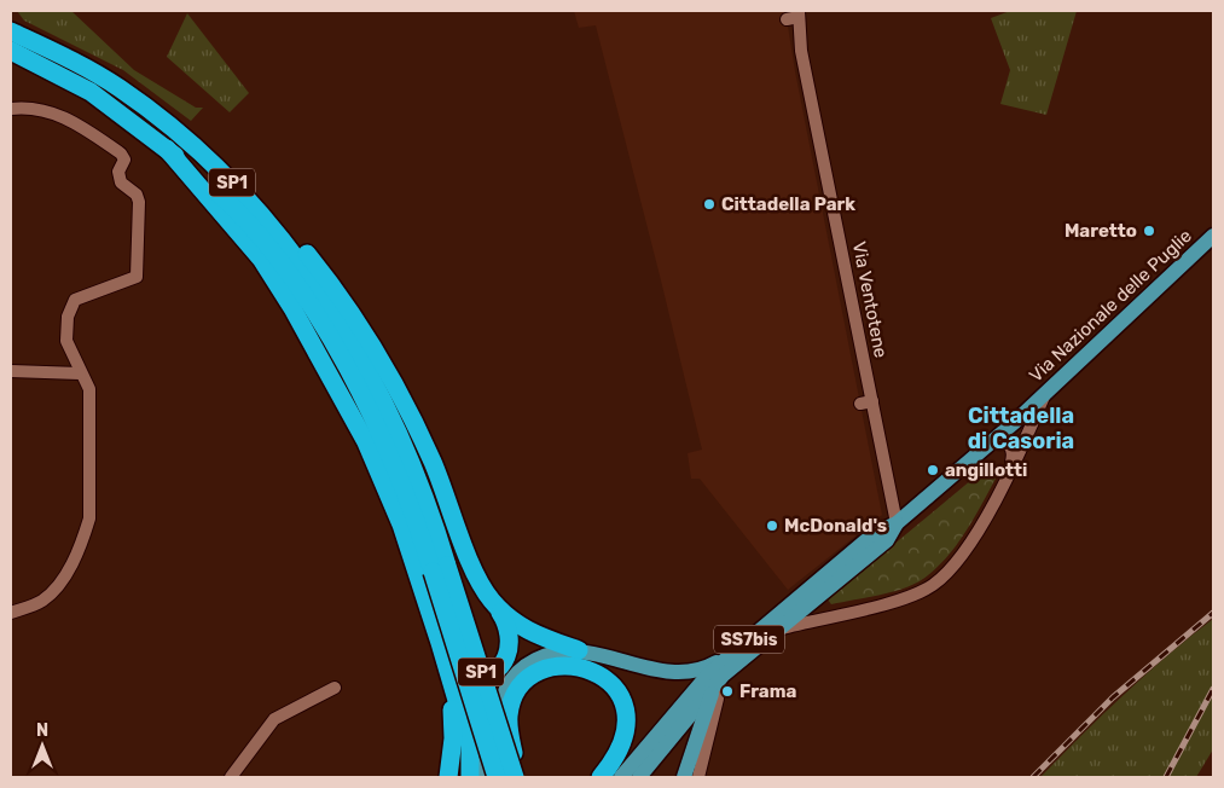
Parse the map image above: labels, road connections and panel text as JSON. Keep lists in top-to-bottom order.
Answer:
{
  "streets": {
    "highway": ["SP1"],
    "main road": ["Via Nazionale delle Puglie", "SS7bis"],
    "street": ["Via Ventotene"]
  },
  "crossings": [
    ["Via Ventotene", "Via Nazionale delle Puglie"]
  ],
  "districts": ["Cittadella di Casoria"],
  "places": [
    "Cittadella Park",
    "Maretto",
    "angillotti",
    "McDonald's",
    "Frama"
  ],
  "north": "top"
}
